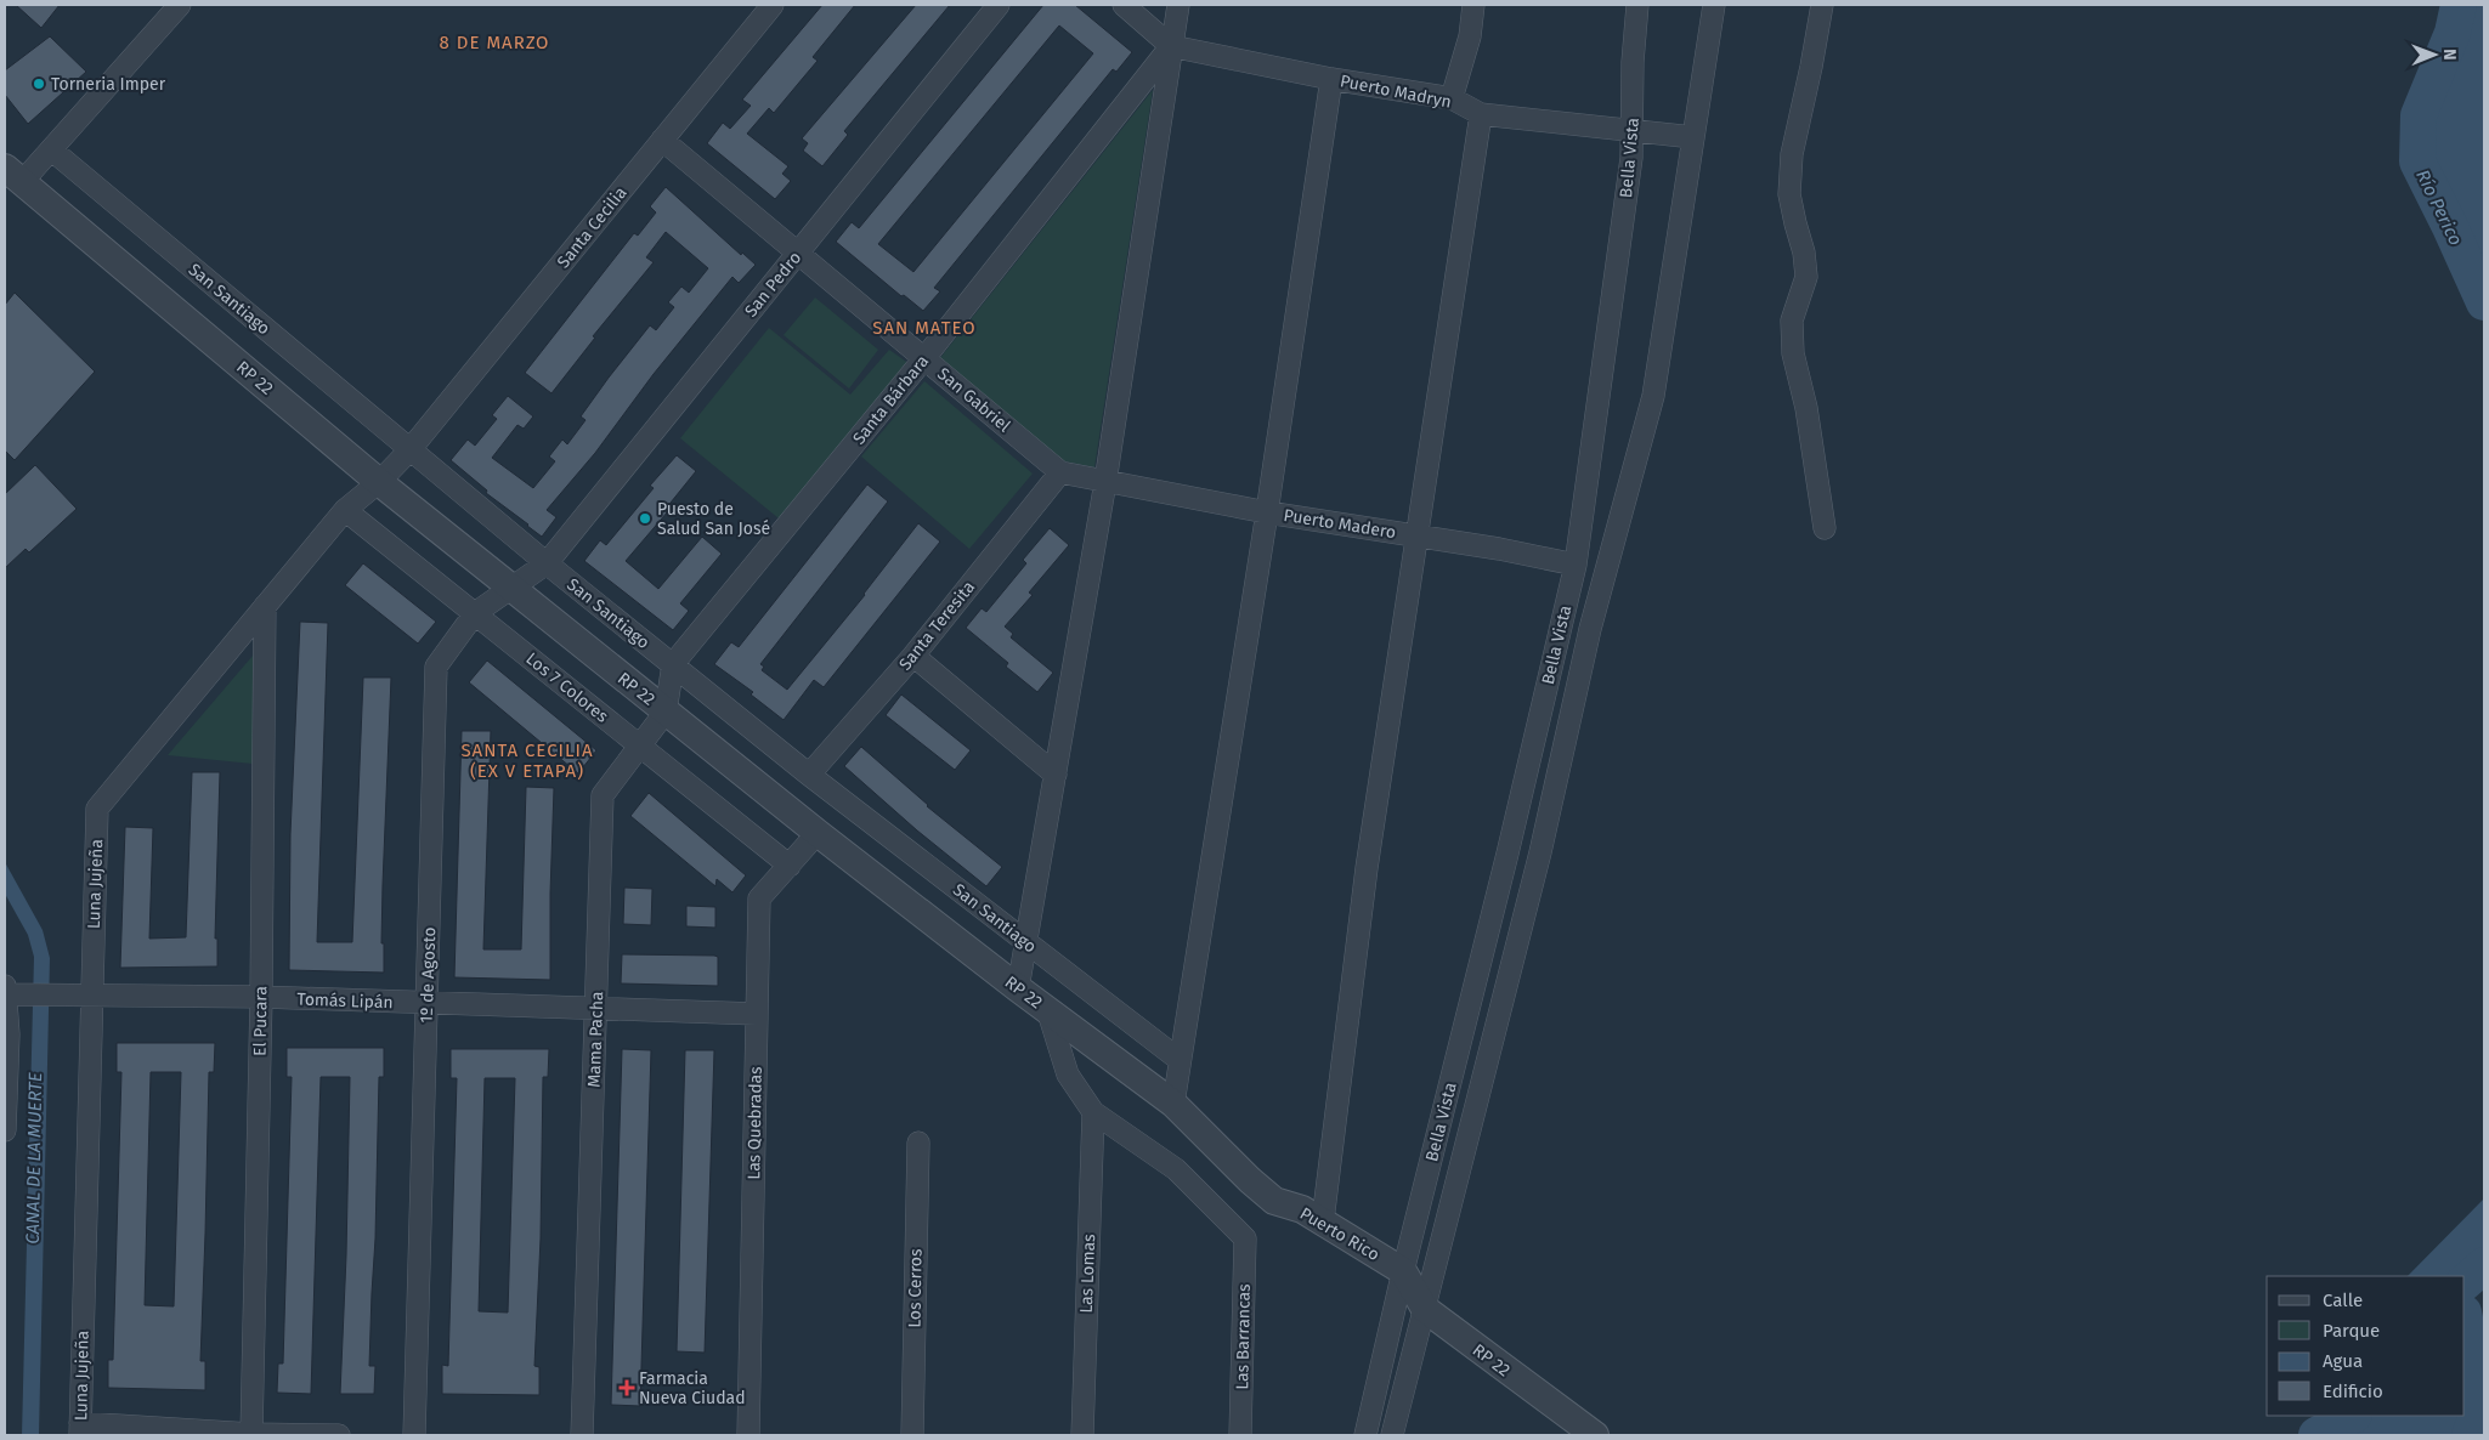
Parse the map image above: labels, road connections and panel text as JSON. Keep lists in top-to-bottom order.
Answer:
{
  "streets": {
    "street": [
      "Puerto Madryn",
      "Bella Vista",
      "Santa Cecilia",
      "San Pedro",
      "San Santiago",
      "RP 22",
      "Santa Bárbara",
      "San Gabriel",
      "Puerto Madero",
      "Santa Teresita",
      "Los 7 Colores",
      "Luna Jujeña",
      "1º de Agosto",
      "Tomás Lipán",
      "El Pucara",
      "Mama Pacha",
      "Las Quebradas",
      "Puerto Rico",
      "Las Lomas",
      "Los Cerros",
      "Las Barrancas"
    ]
  },
  "crossings": [
    ["Puerto Madryn", "Bella Vista"],
    ["Puerto Madryn", "Santa Bárbara"],
    ["Bella Vista", "RP 22"],
    ["Bella Vista", "Puerto Madero"],
    ["Bella Vista", "Puerto Rico"],
    ["Santa Cecilia", "San Santiago"],
    ["Santa Cecilia", "San Gabriel"],
    ["Santa Cecilia", "Luna Jujeña"],
    ["San Pedro", "San Santiago"],
    ["San Pedro", "San Gabriel"],
    ["San Pedro", "1º de Agosto"],
    ["San Santiago", "Santa Bárbara"],
    ["San Santiago", "Santa Teresita"],
    ["San Santiago", "Luna Jujeña"],
    ["San Santiago", "1º de Agosto"],
    ["San Santiago", "Mama Pacha"],
    ["RP 22", "Luna Jujeña"],
    ["RP 22", "1º de Agosto"],
    ["RP 22", "Mama Pacha"],
    ["RP 22", "Las Quebradas"],
    ["RP 22", "Puerto Rico"],
    ["Santa Bárbara", "San Gabriel"],
    ["Santa Bárbara", "Mama Pacha"],
    ["San Gabriel", "Puerto Madero"],
    ["San Gabriel", "Santa Teresita"],
    ["Puerto Madero", "Santa Teresita"],
    ["Los 7 Colores", "Luna Jujeña"],
    ["Los 7 Colores", "1º de Agosto"],
    ["Los 7 Colores", "Mama Pacha"],
    ["Los 7 Colores", "Las Quebradas"],
    ["Luna Jujeña", "Tomás Lipán"],
    ["Luna Jujeña", "El Pucara"],
    ["1º de Agosto", "Tomás Lipán"],
    ["Tomás Lipán", "El Pucara"],
    ["Tomás Lipán", "Mama Pacha"],
    ["Tomás Lipán", "Las Quebradas"],
    ["Las Lomas", "Las Barrancas"]
  ],
  "districts": ["8 DE MARZO", "SAN MATEO", "SANTA CECILIA (EX V ETAPA)"],
  "water": ["Río Perico", "CANAL DE LA MUERTE"],
  "places": {
    "other": ["Torneria Imper", "Puesto de Salud San José"],
    "health": ["Farmacia Nueva Ciudad"]
  },
  "legend": [
    "Calle",
    "Parque",
    "Agua",
    "Edificio"
  ],
  "north": "right"
}
